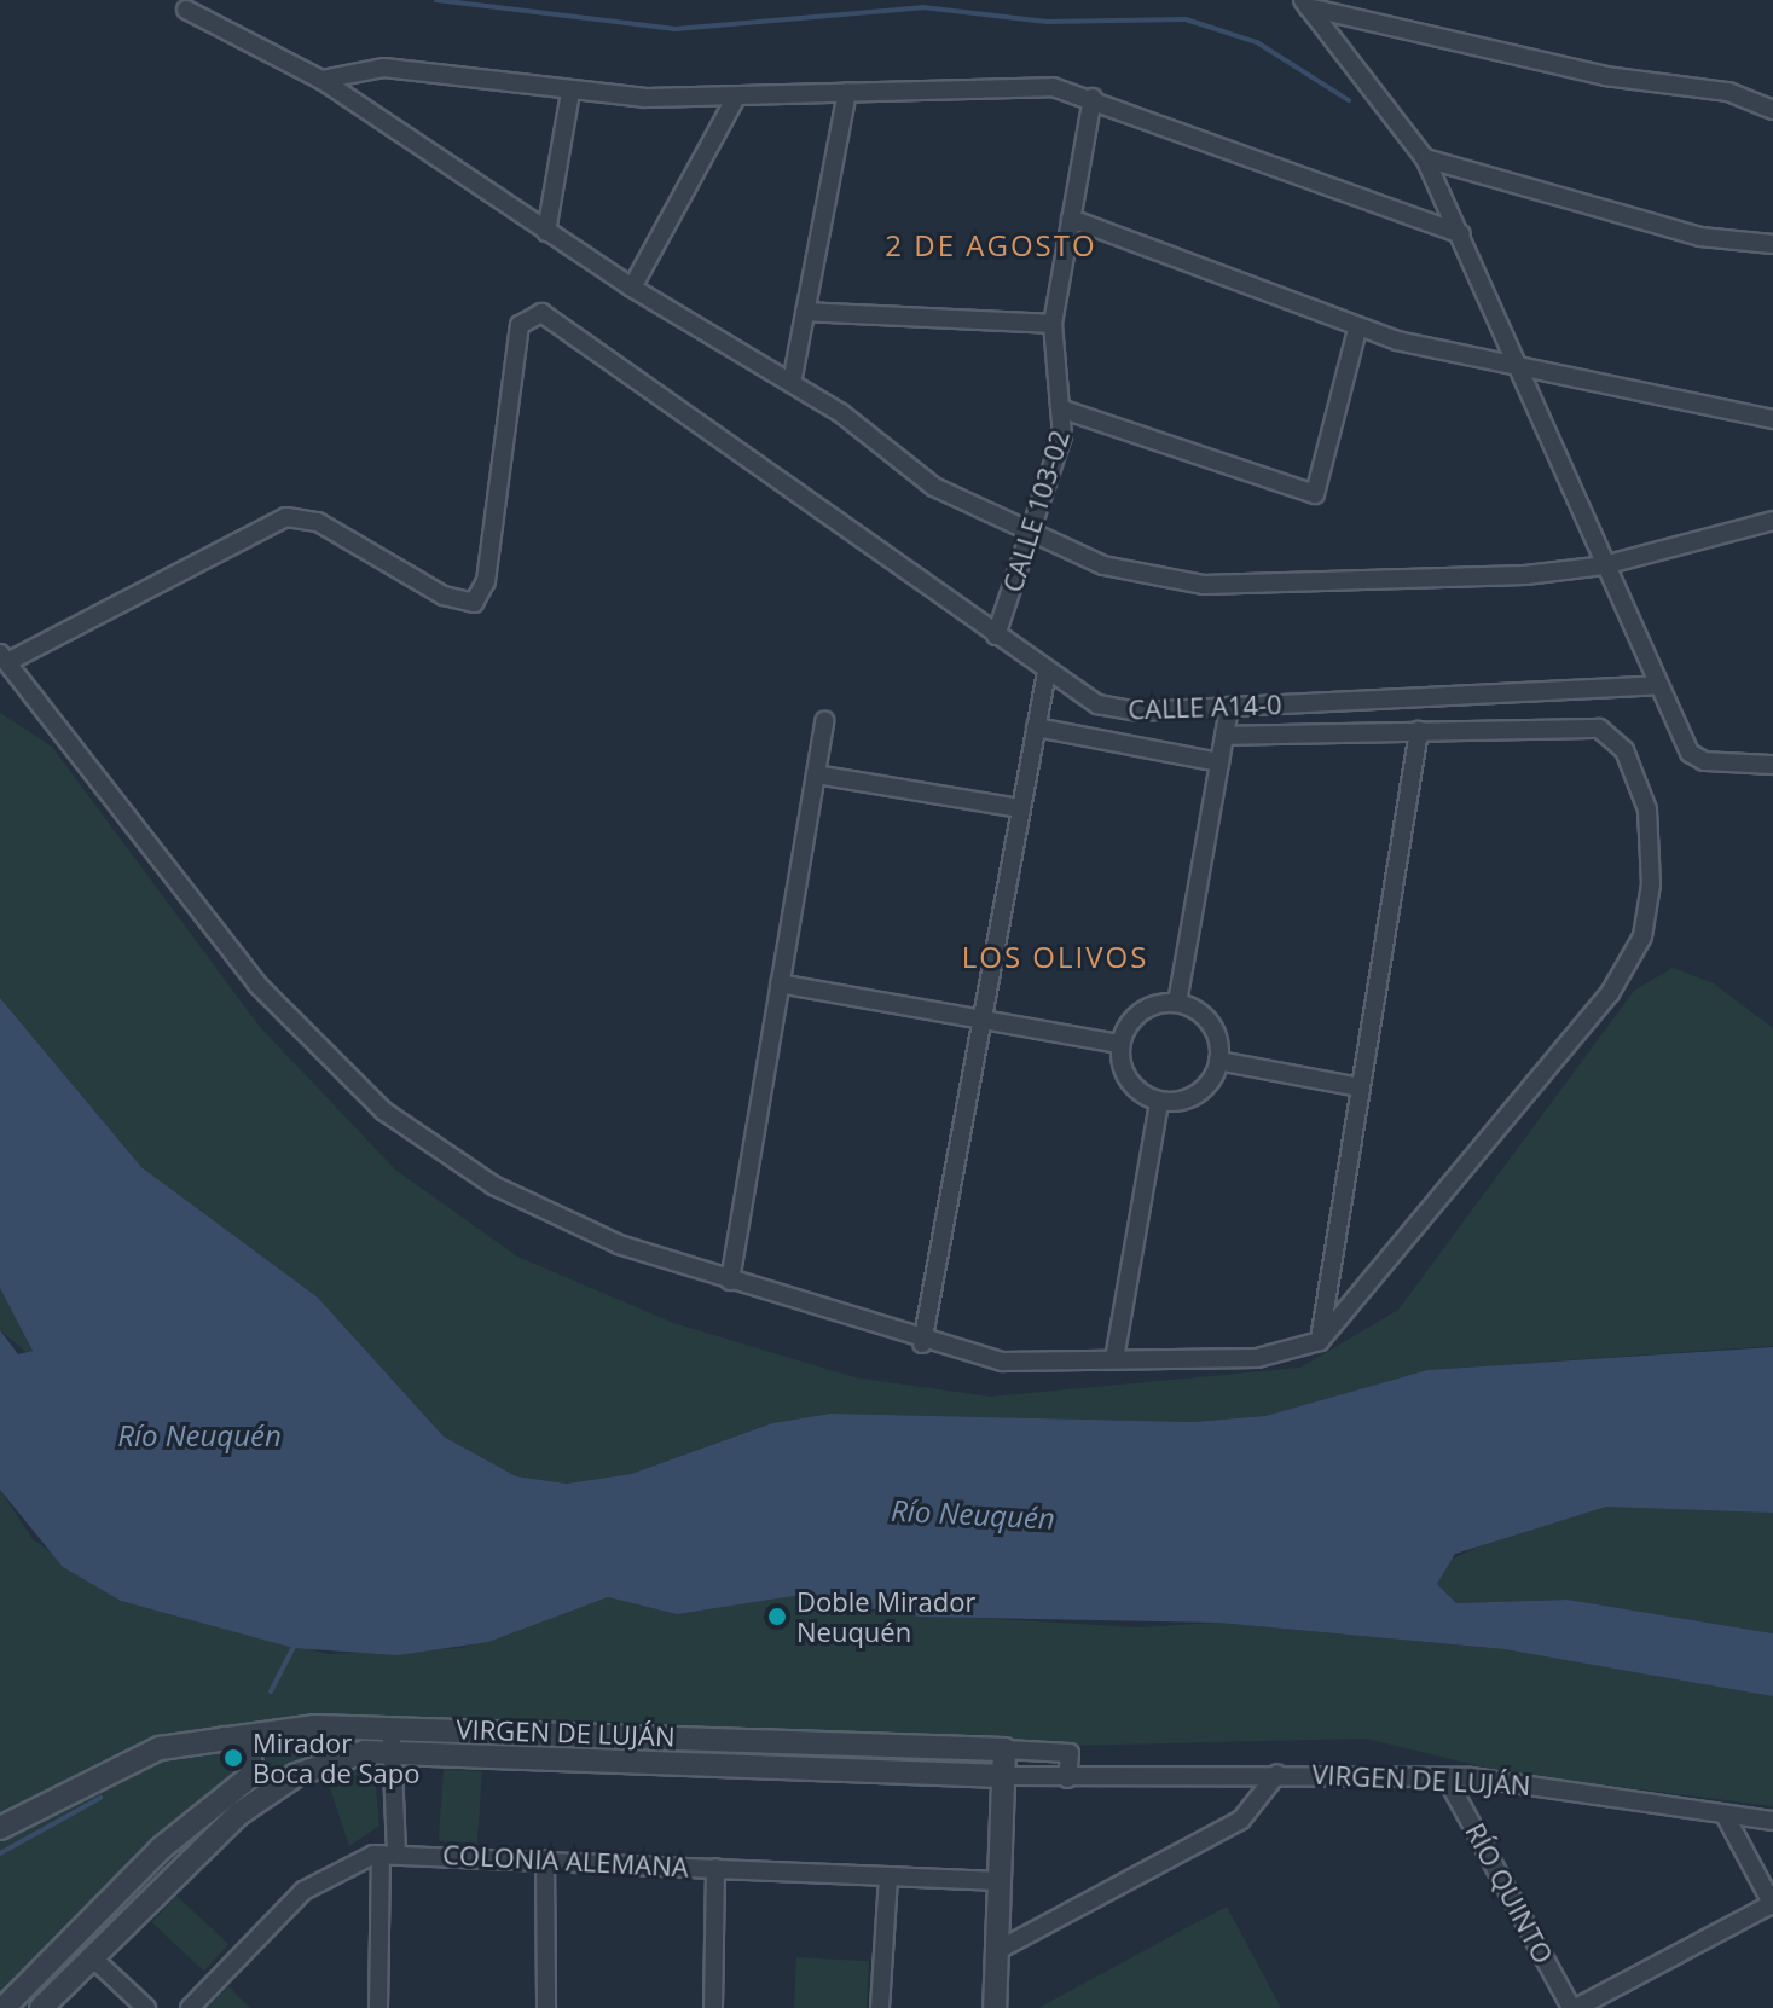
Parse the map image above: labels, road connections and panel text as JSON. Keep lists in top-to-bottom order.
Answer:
{
  "streets": {
    "street": [
      "CALLE 103-02",
      "CALLE A14-0",
      "VIRGEN DE LUJÁN",
      "COLONIA ALEMANA",
      "RÍO QUINTO"
    ]
  },
  "crossings": [
    ["CALLE 103-02", "CALLE A14-0"],
    ["VIRGEN DE LUJÁN", "RÍO QUINTO"]
  ],
  "districts": ["2 DE AGOSTO", "LOS OLIVOS"],
  "water": ["Río Neuquén"],
  "places": ["Doble Mirador Neuquén", "Mirador Boca de Sapo"]
}
